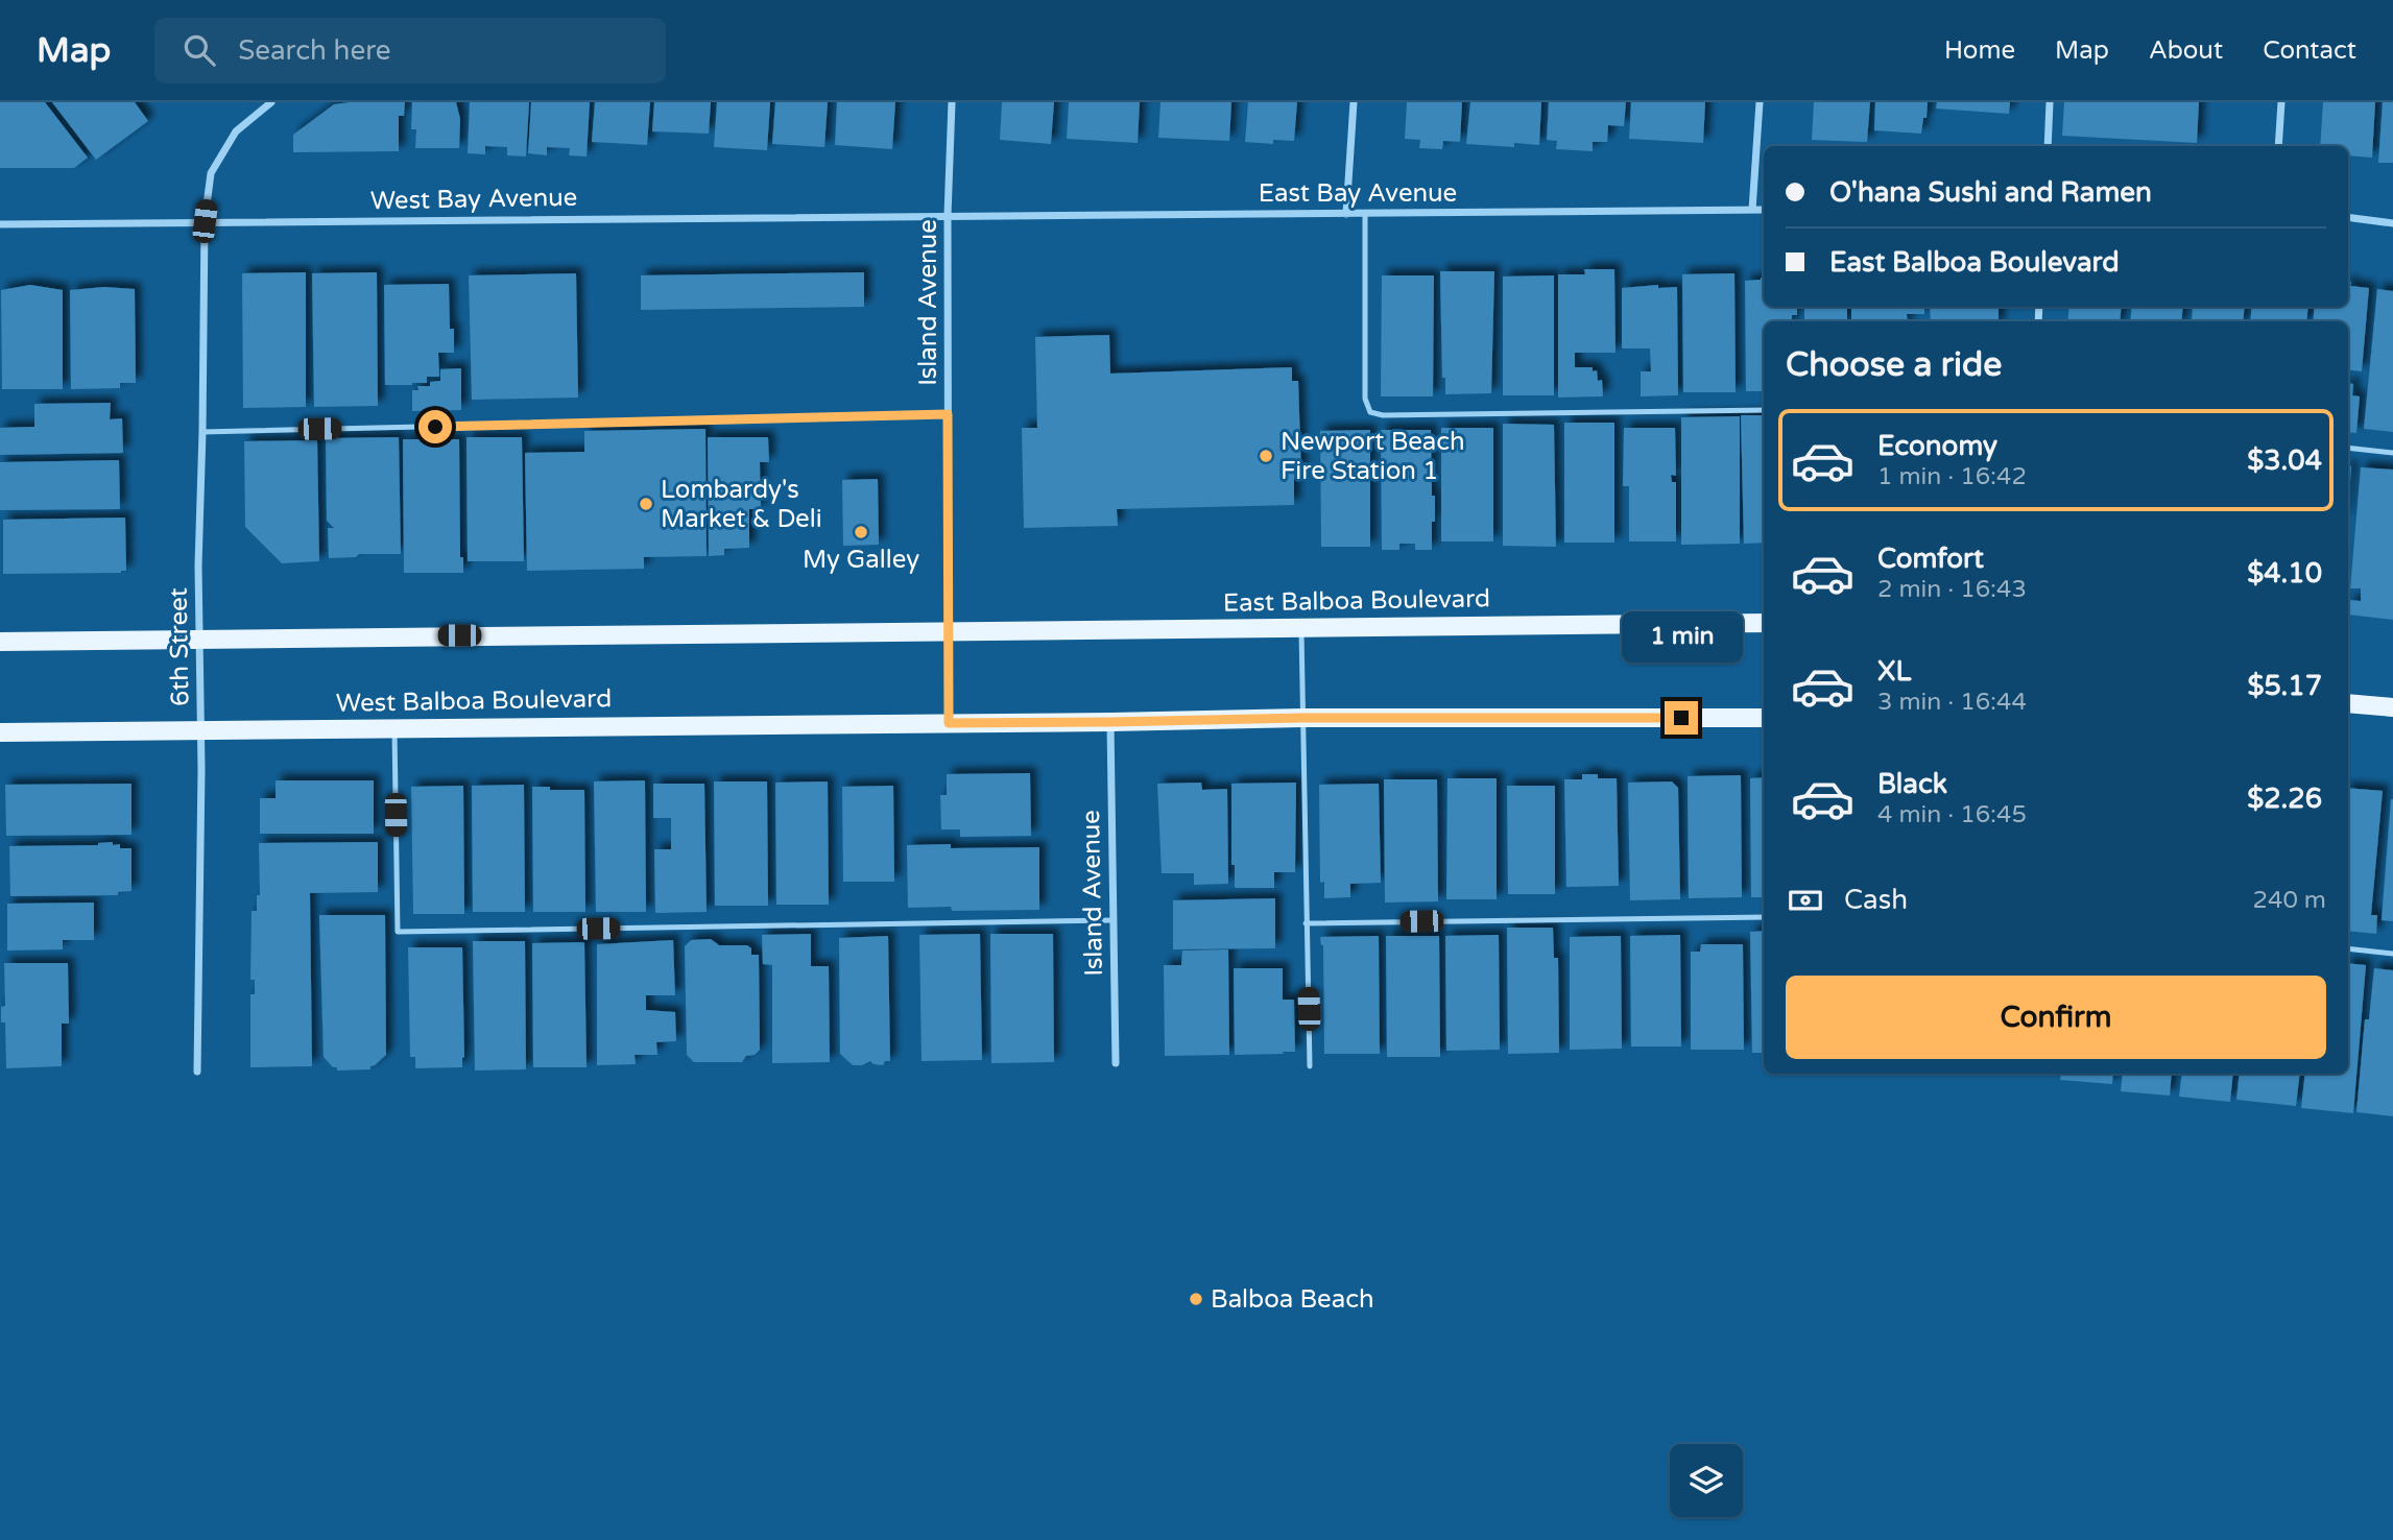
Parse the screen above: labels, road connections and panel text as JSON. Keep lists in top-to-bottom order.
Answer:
{
  "streets": {
    "main road": ["East Balboa Boulevard", "West Balboa Boulevard"],
    "street": [
      "East Bay Avenue",
      "West Bay Avenue",
      "Island Avenue",
      "6th Street"
    ]
  },
  "crossings": [
    ["East Bay Avenue", "West Bay Avenue"],
    ["East Bay Avenue", "Island Avenue"],
    ["West Bay Avenue", "Island Avenue"],
    ["West Bay Avenue", "6th Street"],
    ["Island Avenue", "East Balboa Boulevard"],
    ["Island Avenue", "West Balboa Boulevard"],
    ["6th Street", "West Balboa Boulevard"]
  ],
  "places": [
    "Newport Beach Fire Station 1",
    "Lombardy's Market & Deli",
    "My Galley",
    "Balboa Beach"
  ],
  "page": {
    "header": "Map",
    "search": "Search here",
    "nav": [
      "Home",
      "Map",
      "About",
      "Contact"
    ],
    "banner": ["O'hana Sushi and Ramen", "East Balboa Boulevard"],
    "heading": "Choose a ride",
    "list": [
      {
        "name": "Economy",
        "note": "1 min · 16:42",
        "value": "$3.04"
      },
      {
        "name": "Comfort",
        "note": "2 min · 16:43",
        "value": "$4.10"
      },
      {
        "name": "XL",
        "note": "3 min · 16:44",
        "value": "$5.17"
      },
      {
        "name": "Black",
        "note": "4 min · 16:45",
        "value": "$2.26"
      }
    ],
    "bubble": "1 min",
    "pay": ["Cash", "240 m"],
    "buttons": "Confirm"
  }
}
